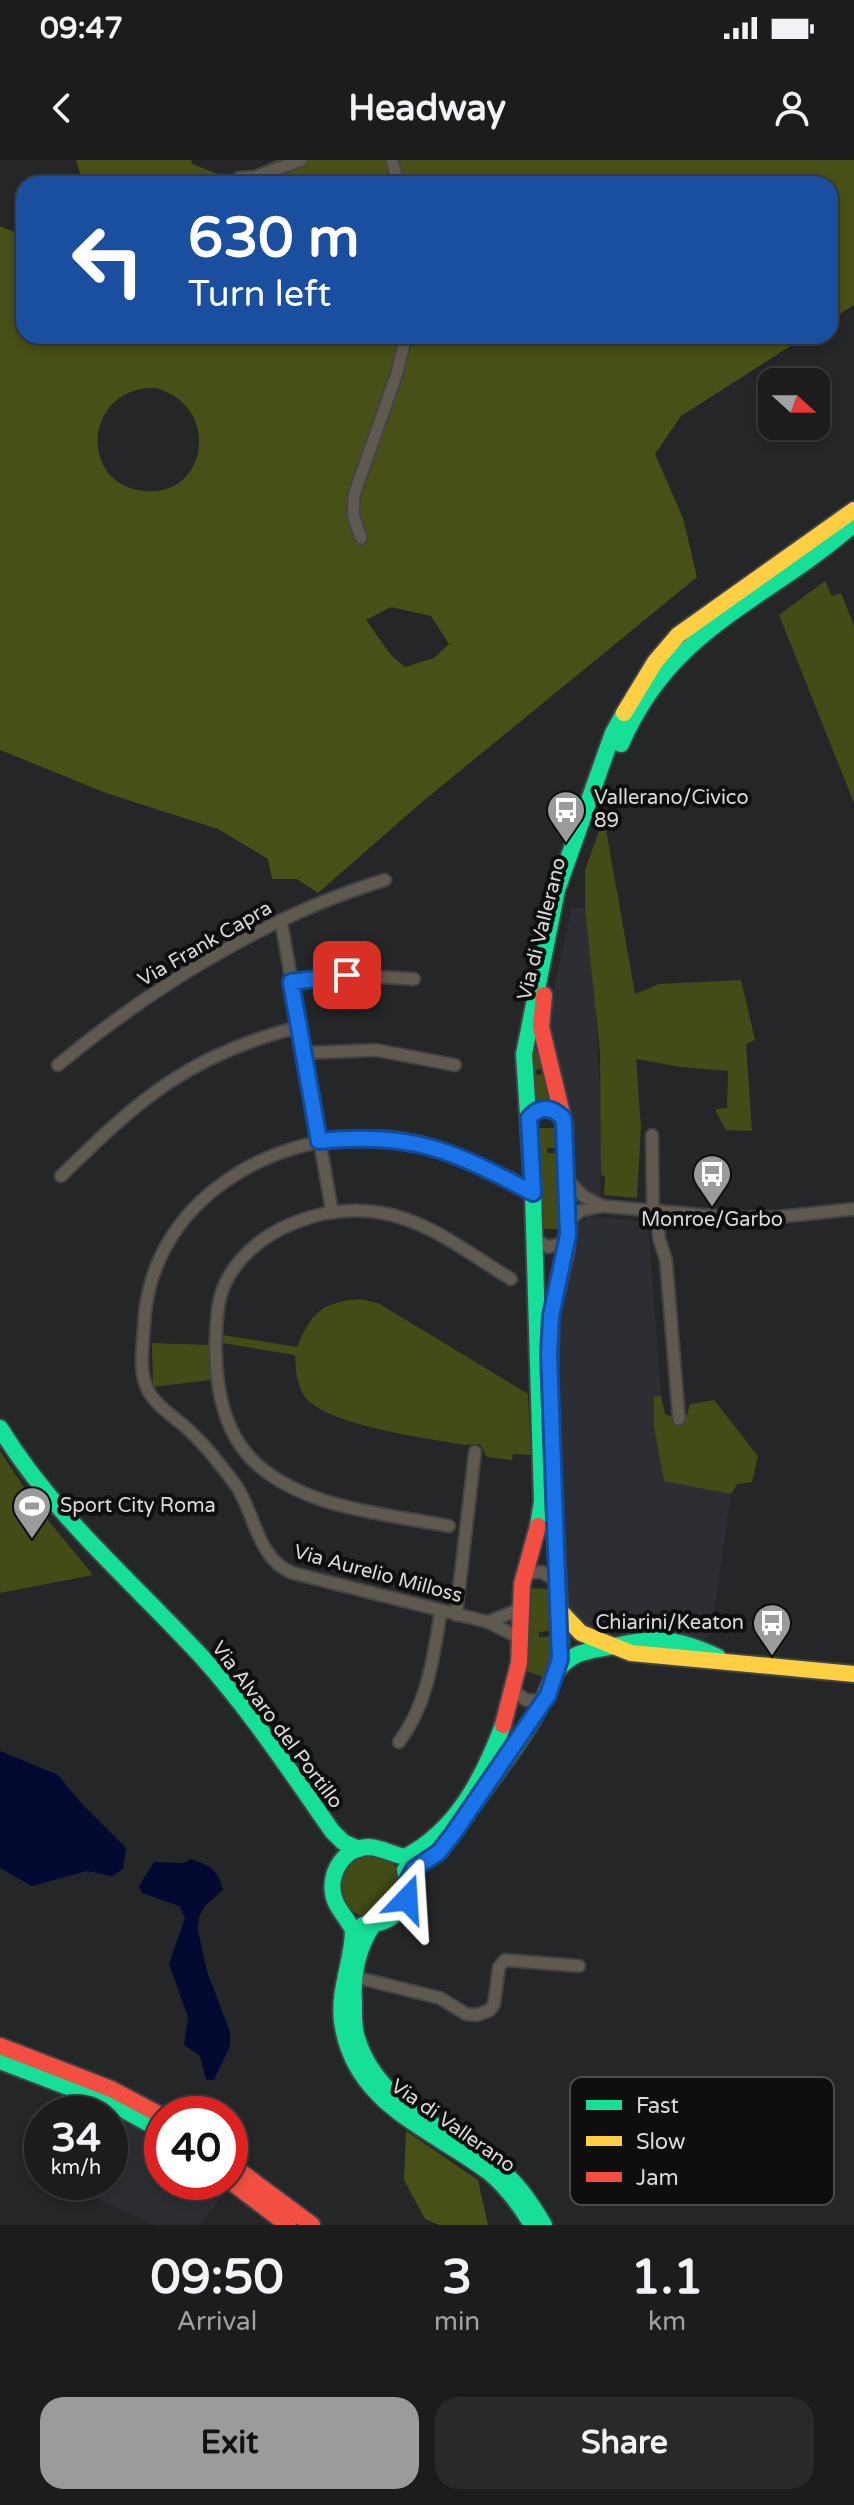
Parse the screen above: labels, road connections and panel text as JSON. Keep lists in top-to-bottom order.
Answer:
{
  "streets": {
    "street": [
      "Via di Vallerano",
      "Via Frank Capra",
      "Via Aurelio Milloss",
      "Via Alvaro del Portillo"
    ]
  },
  "crossings": [
    ["Via di Vallerano", "Via Aurelio Milloss"],
    ["Via di Vallerano", "Via Alvaro del Portillo"]
  ],
  "places": {
    "bus stop": ["Vallerano/Civico 89", "Monroe/Garbo", "Chiarini/Keaton"],
    "sports": ["Sport City Roma"]
  },
  "legend": ["Fast", "Slow", "Jam"],
  "north": "right",
  "page": {
    "status": "09:47",
    "header": "Headway",
    "turn": ["630 m", "Turn left"],
    "speed": "34 km/h",
    "limit": "40",
    "eta": [
      "09:50",
      "Arrival",
      "3",
      "min",
      "1.1",
      "km"
    ],
    "buttons": ["Exit", "Share"]
  }
}
